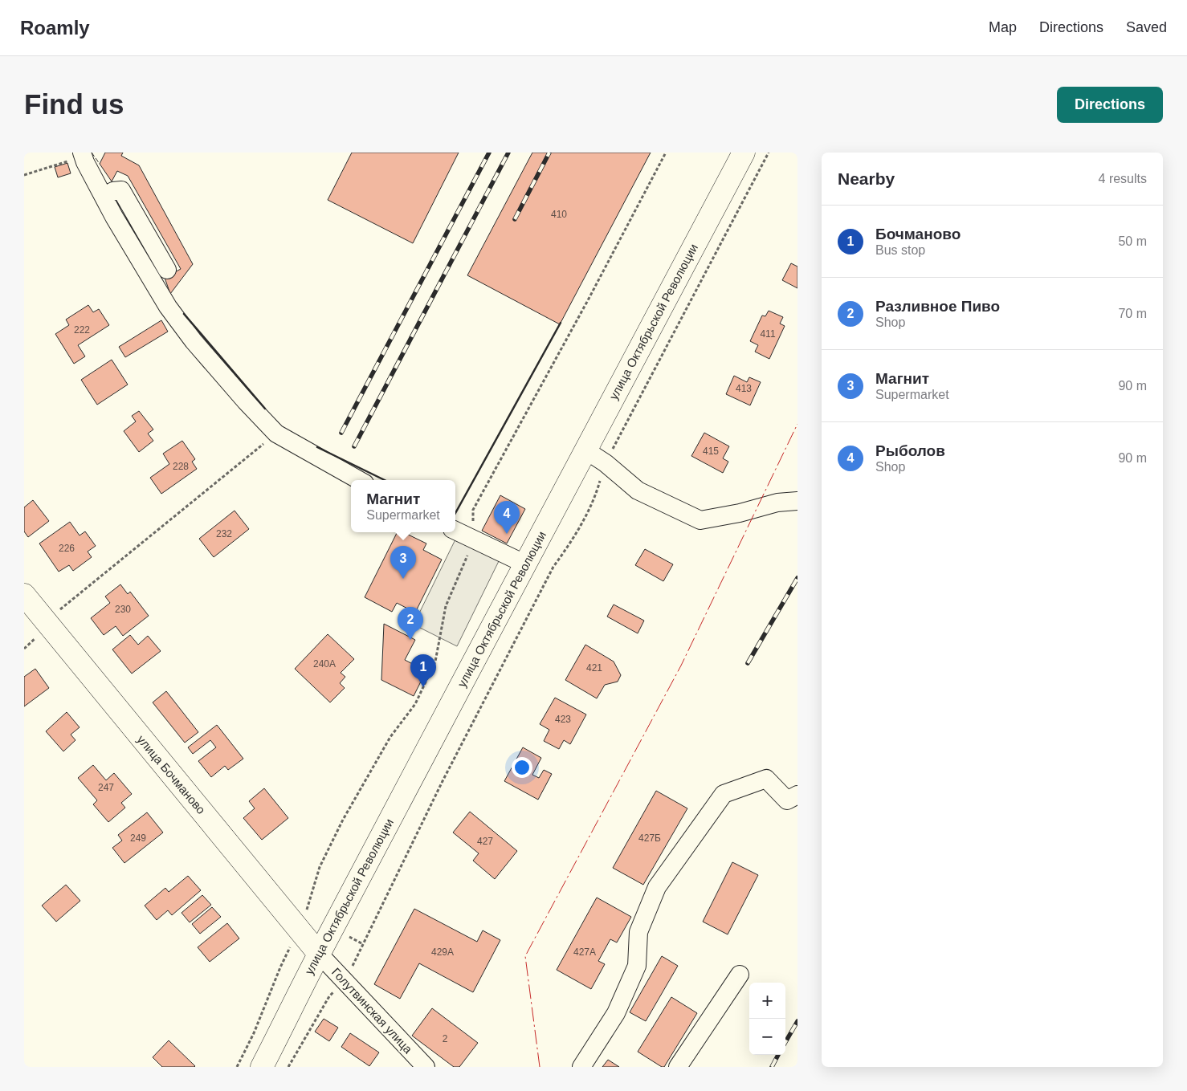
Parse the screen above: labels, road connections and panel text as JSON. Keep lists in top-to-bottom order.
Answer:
{
  "streets": {
    "main road": ["улица Октябрьской Революции", "улица Бочманово"],
    "street": ["Голутвинская улица"]
  },
  "crossings": [
    ["улица Октябрьской Революции", "улица Бочманово"],
    ["улица Октябрьской Революции", "Голутвинская улица"],
    ["улица Бочманово", "Голутвинская улица"]
  ],
  "house_numbers": [
    "410",
    "222",
    "411",
    "413",
    "415",
    "228",
    "232",
    "226",
    "230",
    "240А",
    "421",
    "423",
    "247",
    "249",
    "427Б",
    "427",
    "429А",
    "427А",
    "2"
  ],
  "page": {
    "header": "Roamly",
    "nav": ["Map", "Directions", "Saved"],
    "buttons": "Directions",
    "title": "Find us",
    "heading": ["Nearby", "4 results"],
    "list": [
      {
        "mark": "1",
        "name": "Бочманово",
        "note": "Bus stop",
        "value": "50 m"
      },
      {
        "mark": "2",
        "name": "Разливное Пиво",
        "note": "Shop",
        "value": "70 m"
      },
      {
        "mark": "3",
        "name": "Магнит",
        "note": "Supermarket",
        "value": "90 m"
      },
      {
        "mark": "4",
        "name": "Рыболов",
        "note": "Shop",
        "value": "90 m"
      }
    ],
    "popup": ["Магнит", "Supermarket"],
    "pins": [
      "4",
      "3",
      "2",
      "1"
    ],
    "map_buttons": ["+", "−"]
  }
}
